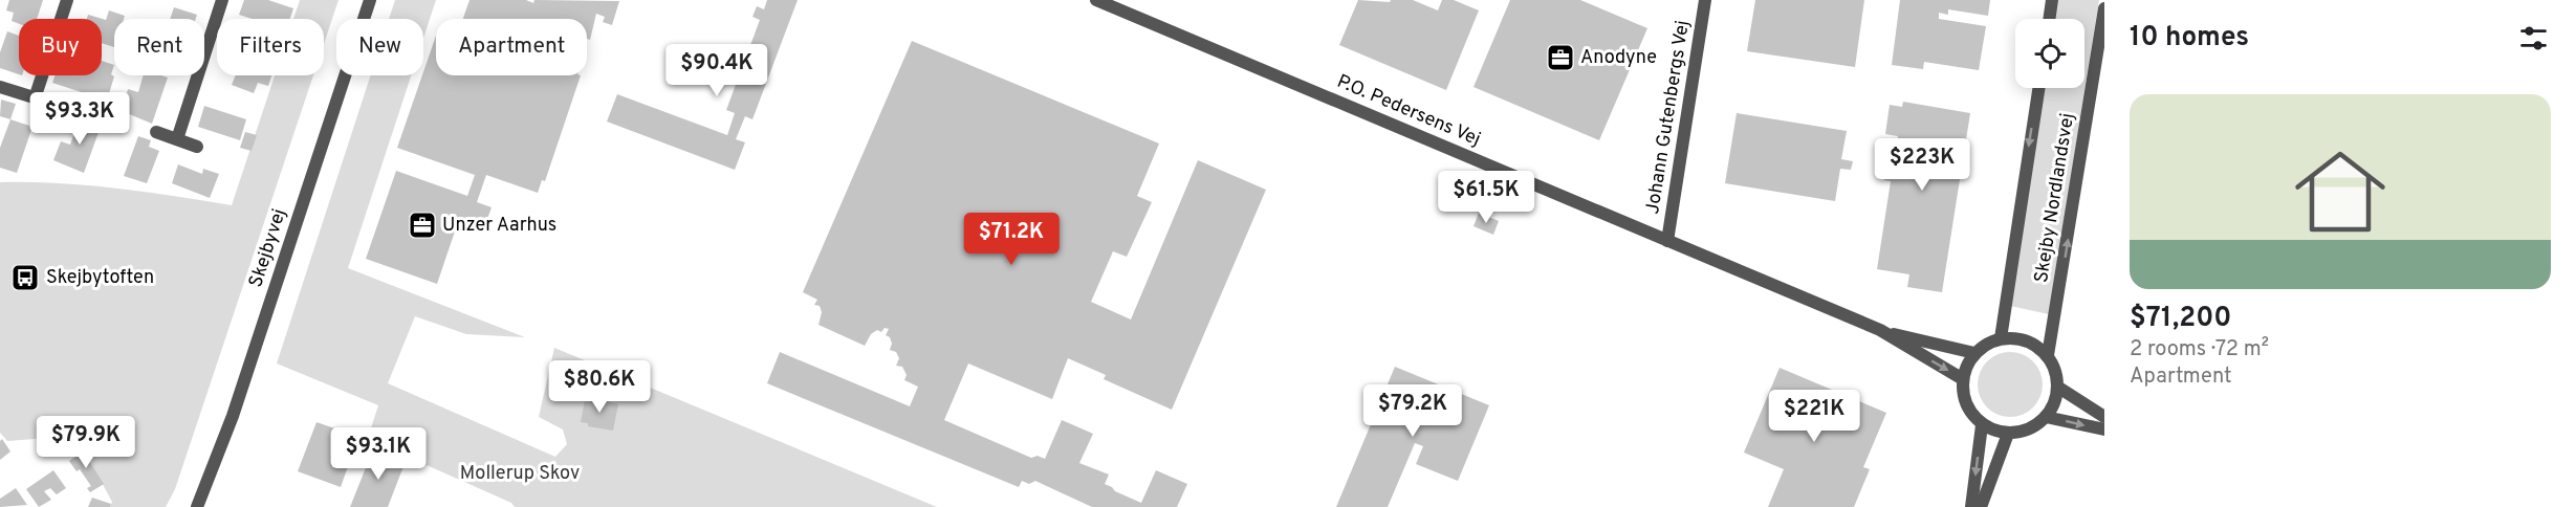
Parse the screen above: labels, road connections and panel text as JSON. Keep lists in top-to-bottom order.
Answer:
{
  "streets": {
    "street": [
      "P.O. Pedersens Vej",
      "Johann Gutenbergs Vej",
      "Skejby Nordlandsvej",
      "Skejbyvej"
    ]
  },
  "crossings": [
    ["P.O. Pedersens Vej", "Johann Gutenbergs Vej"],
    ["P.O. Pedersens Vej", "Skejby Nordlandsvej"]
  ],
  "parks": ["Mollerup Skov"],
  "places": {
    "office": ["Anodyne", "Unzer Aarhus"],
    "bus stop": ["Skejbytoften"]
  },
  "page": {
    "heading": "10 homes",
    "chip": [
      "Buy",
      "Rent",
      "Filters",
      "New",
      "Apartment"
    ],
    "price": [
      "$90.4K",
      "$93.3K",
      "$223K",
      "$61.5K",
      "$71.2K",
      "$80.6K",
      "$79.2K",
      "$221K",
      "$79.9K",
      "$93.1K"
    ],
    "list": [
      {
        "name": "$71,200",
        "note": "2 rooms · 72 m² · Apartment"
      }
    ]
  }
}
